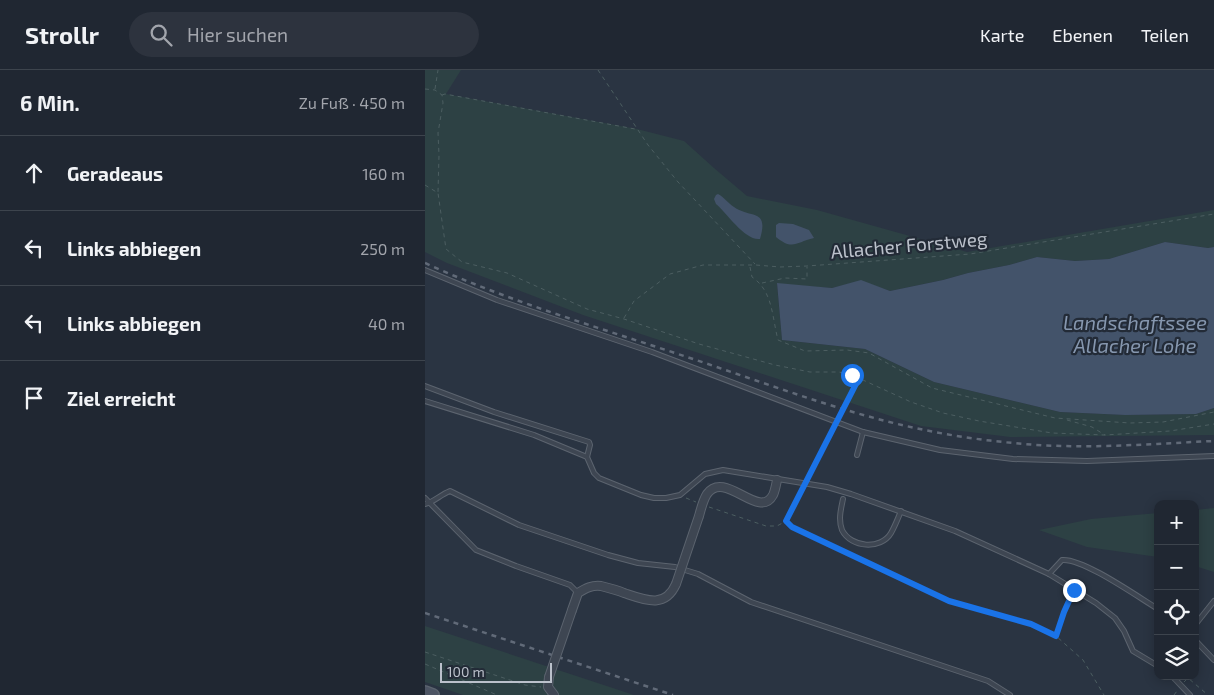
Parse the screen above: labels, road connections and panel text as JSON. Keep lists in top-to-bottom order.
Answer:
{
  "streets": {
    "path": ["Allacher Forstweg"]
  },
  "water": ["Landschaftssee Allacher Lohe"],
  "scale_bar": "100 m",
  "page": {
    "header": "Strollr",
    "search": "Hier suchen",
    "nav": ["Karte", "Ebenen", "Teilen"],
    "heading": ["6 Min.", "Zu Fuß · 450 m"],
    "list": [
      ["Geradeaus", "160 m"],
      ["Links abbiegen", "250 m"],
      ["Links abbiegen", "40 m"],
      "Ziel erreicht"
    ],
    "map_buttons": ["+", "−"],
    "scale": "100 m"
  }
}
